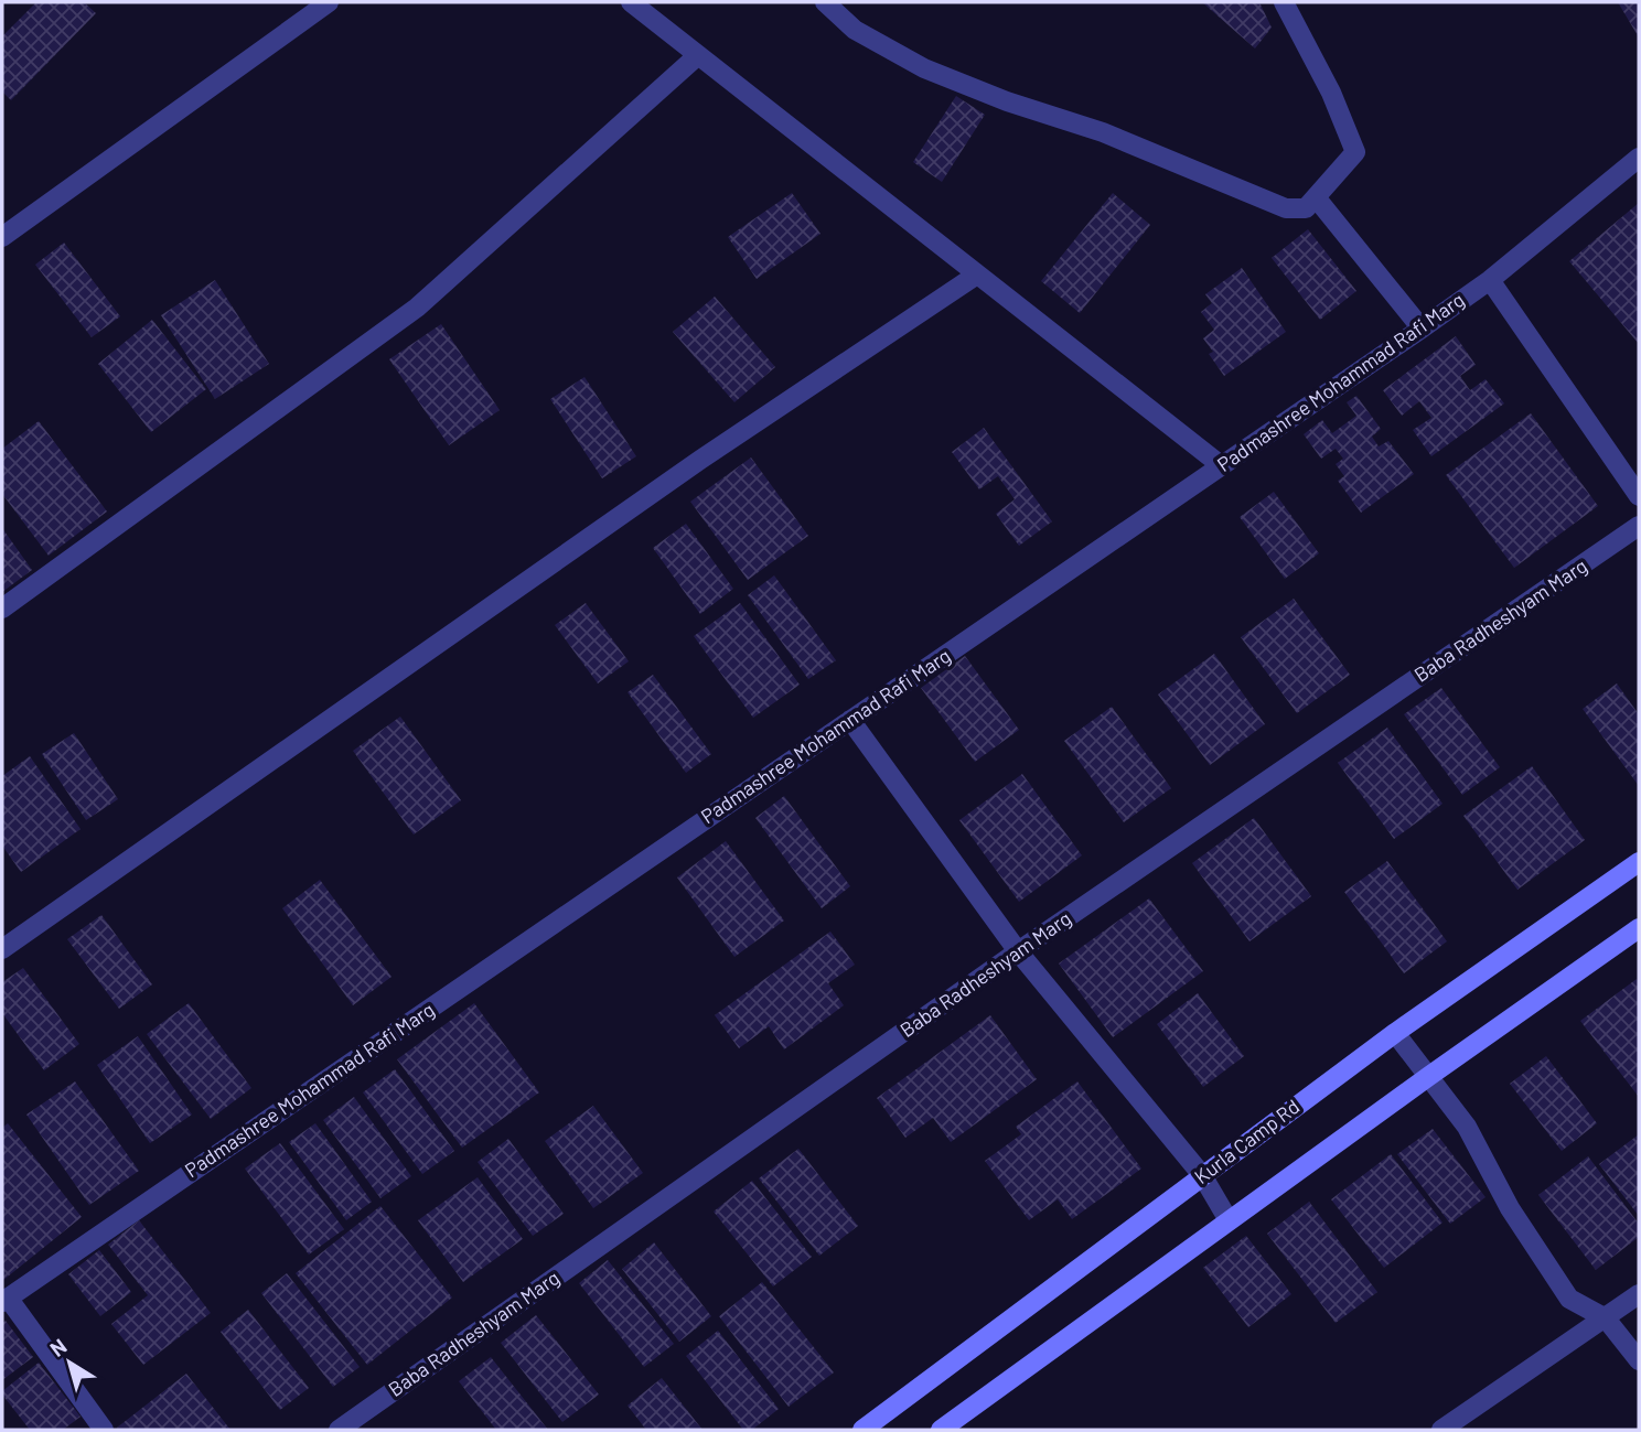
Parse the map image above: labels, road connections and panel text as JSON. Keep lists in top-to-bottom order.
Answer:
{
  "streets": {
    "main road": ["Kurla Camp Rd"],
    "street": ["Padmashree Mohammad Rafi Marg", "Baba Radheshyam Marg"]
  },
  "north": "top left"
}
